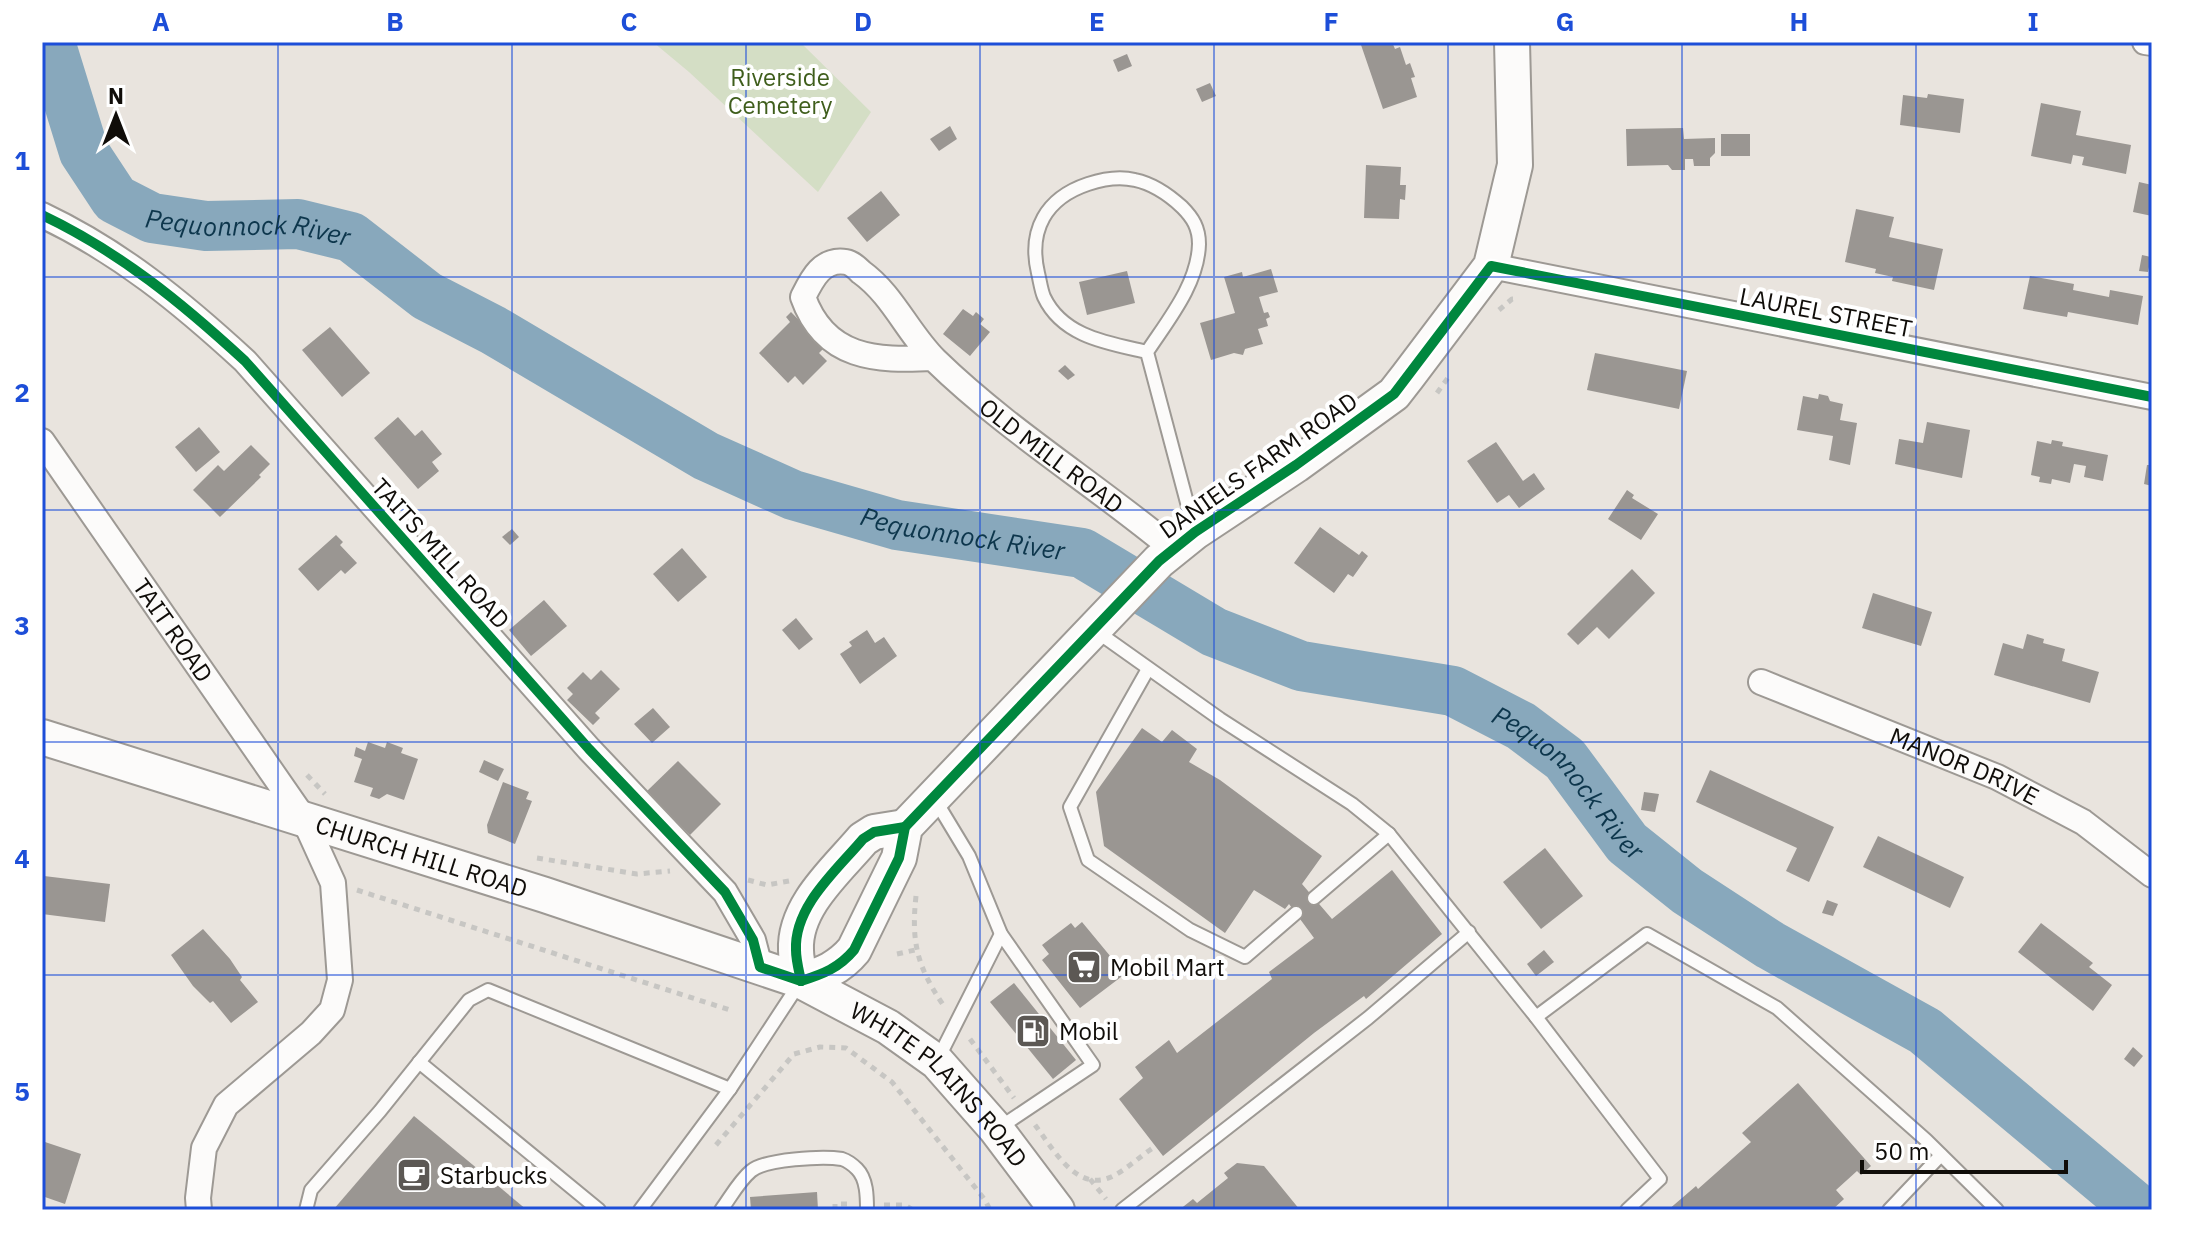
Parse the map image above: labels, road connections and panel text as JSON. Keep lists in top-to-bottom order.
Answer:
{
  "streets": {
    "main road": ["DANIELS FARM ROAD", "CHURCH HILL ROAD", "WHITE PLAINS ROAD"],
    "street": [
      "LAUREL STREET",
      "OLD MILL ROAD",
      "TAITS MILL ROAD",
      "TAIT ROAD",
      "MANOR DRIVE"
    ]
  },
  "crossings": [
    ["LAUREL STREET", "DANIELS FARM ROAD"],
    ["OLD MILL ROAD", "DANIELS FARM ROAD"],
    ["DANIELS FARM ROAD", "CHURCH HILL ROAD"],
    ["DANIELS FARM ROAD", "WHITE PLAINS ROAD"],
    ["TAITS MILL ROAD", "CHURCH HILL ROAD"],
    ["TAIT ROAD", "CHURCH HILL ROAD"],
    ["CHURCH HILL ROAD", "WHITE PLAINS ROAD"]
  ],
  "water": ["Pequonnock River"],
  "parks": ["Riverside Cemetery"],
  "places": {
    "supermarket": ["Mobil Mart"],
    "fuel station": ["Mobil"],
    "cafe": ["Starbucks"]
  },
  "scale_bar": "50 m",
  "north": "top",
  "grid": {
    "columns": [
      "A",
      "B",
      "C",
      "D",
      "E",
      "F",
      "G",
      "H",
      "I"
    ],
    "rows": [
      "1",
      "2",
      "3",
      "4",
      "5"
    ]
  }
}
